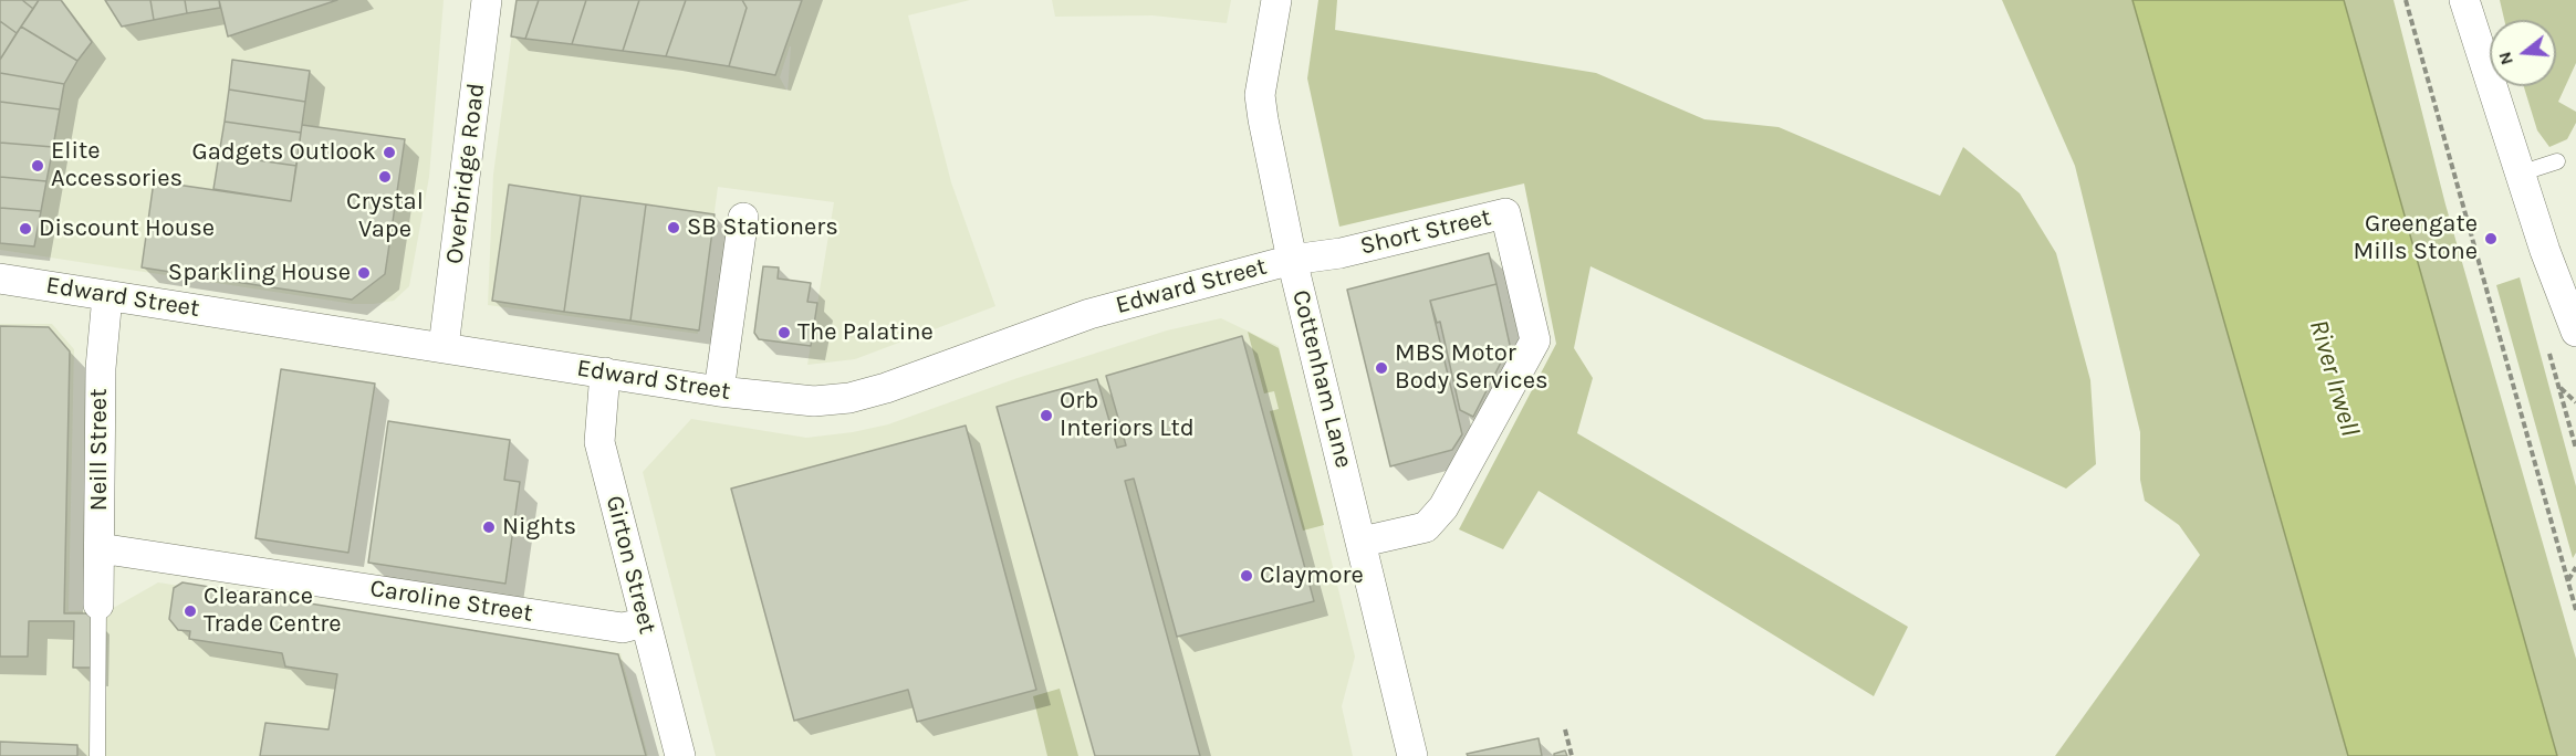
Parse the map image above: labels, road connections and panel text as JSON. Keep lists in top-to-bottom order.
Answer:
{
  "streets": {
    "street": [
      "Overbridge Road",
      "Short Street",
      "Edward Street",
      "Cottenham Lane",
      "Neill Street",
      "Girton Street",
      "Caroline Street"
    ]
  },
  "crossings": [
    ["Overbridge Road", "Edward Street"],
    ["Short Street", "Edward Street"],
    ["Short Street", "Cottenham Lane"],
    ["Edward Street", "Cottenham Lane"],
    ["Edward Street", "Neill Street"],
    ["Edward Street", "Girton Street"],
    ["Neill Street", "Caroline Street"],
    ["Girton Street", "Caroline Street"]
  ],
  "water": ["River Irwell"],
  "places": [
    "Gadgets Outlook",
    "Elite Accessories",
    "Crystal Vape",
    "SB Stationers",
    "Discount House",
    "Greengate Mills Stone",
    "Sparkling House",
    "The Palatine",
    "MBS Motor Body Services",
    "Orb Interiors Ltd",
    "Nights",
    "Claymore",
    "Clearance Trade Centre"
  ],
  "north": "left"
}
